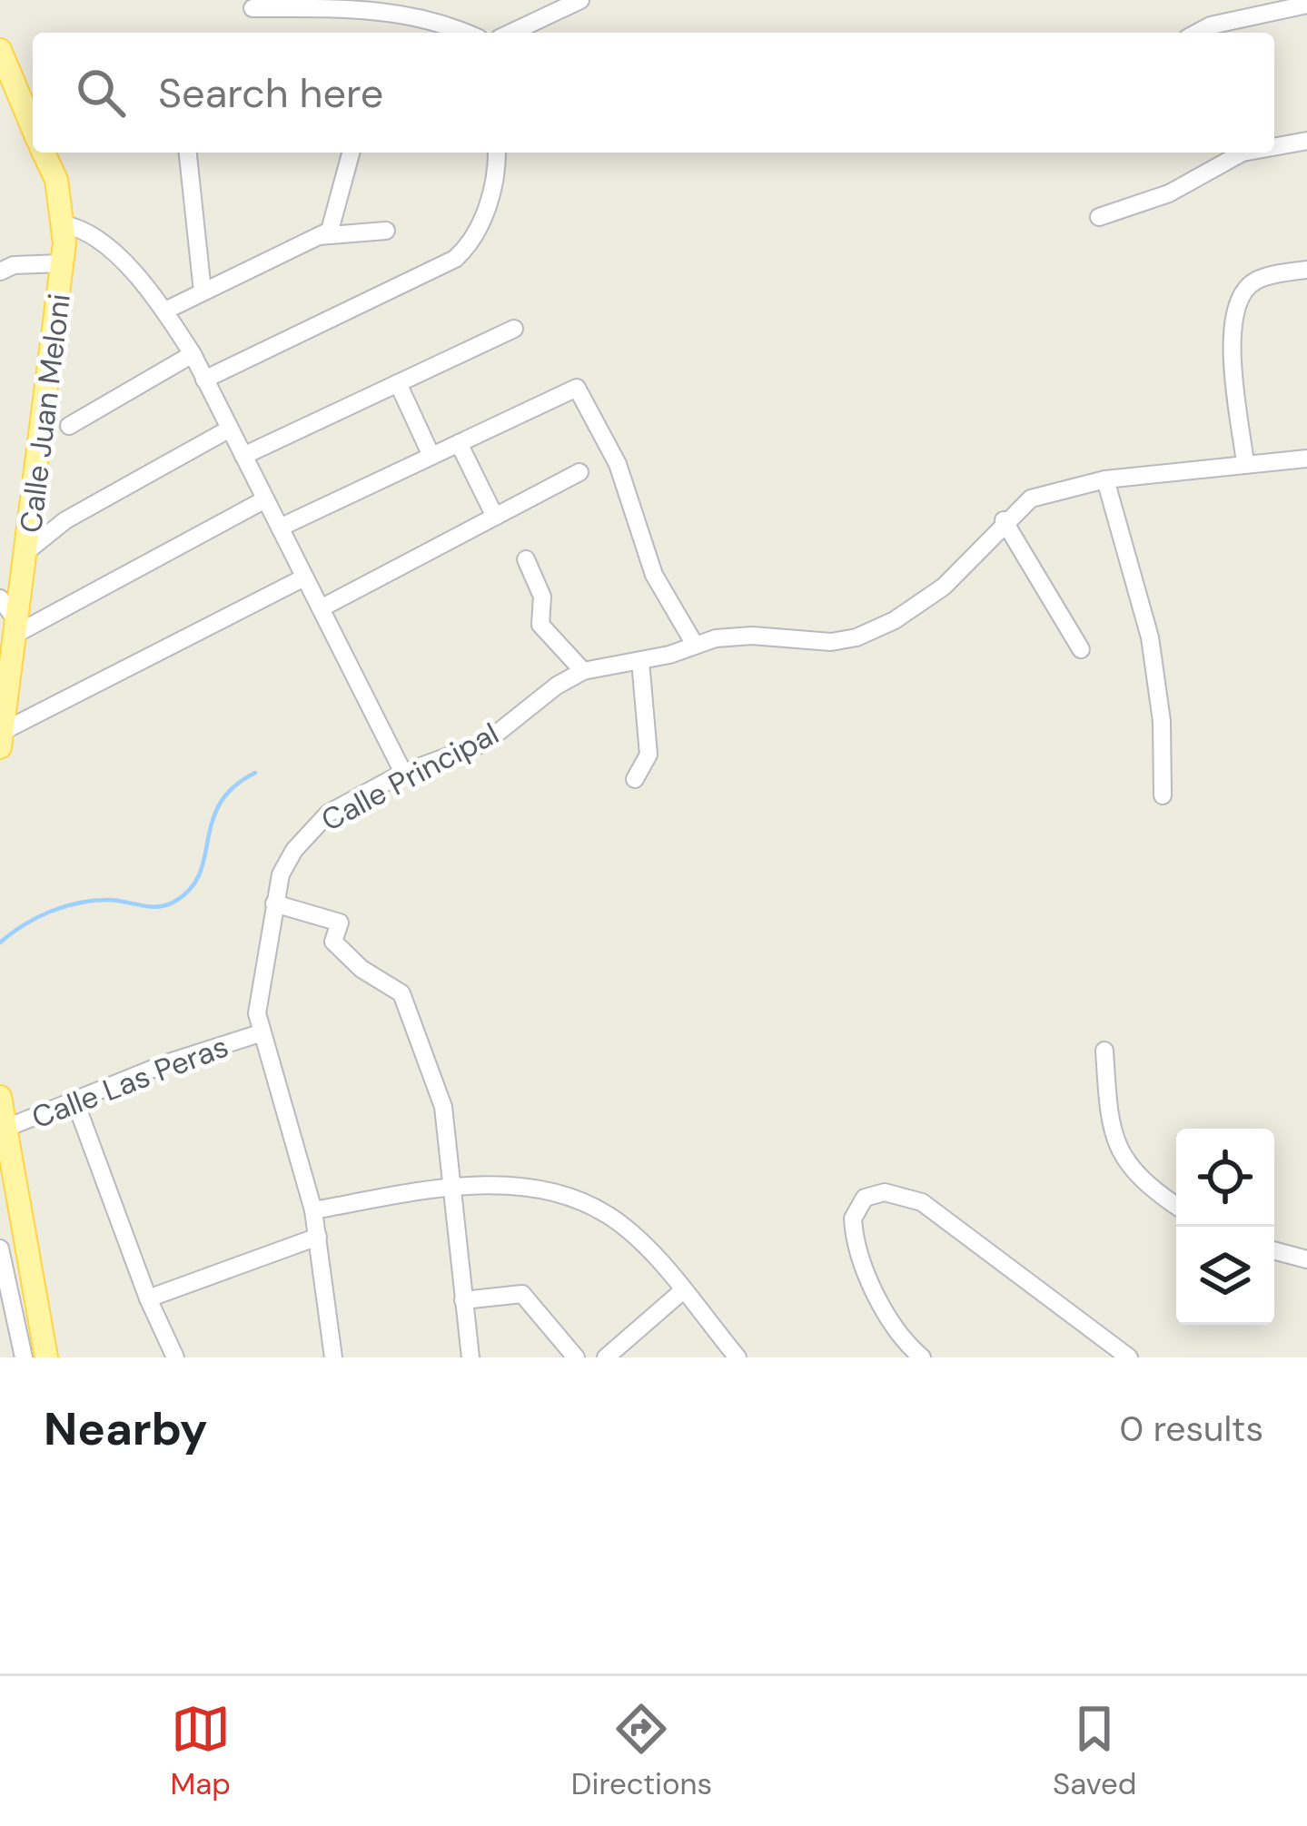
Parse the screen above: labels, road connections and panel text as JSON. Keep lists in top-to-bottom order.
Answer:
{
  "streets": {
    "main road": ["Calle Juan Meloni"],
    "street": ["Calle Principal", "Calle Las Peras"]
  },
  "crossings": [
    ["Calle Principal", "Calle Las Peras"]
  ],
  "page": {
    "search": "Search here",
    "heading": ["Nearby", "0 results"],
    "nav": ["Map", "Directions", "Saved"]
  }
}
